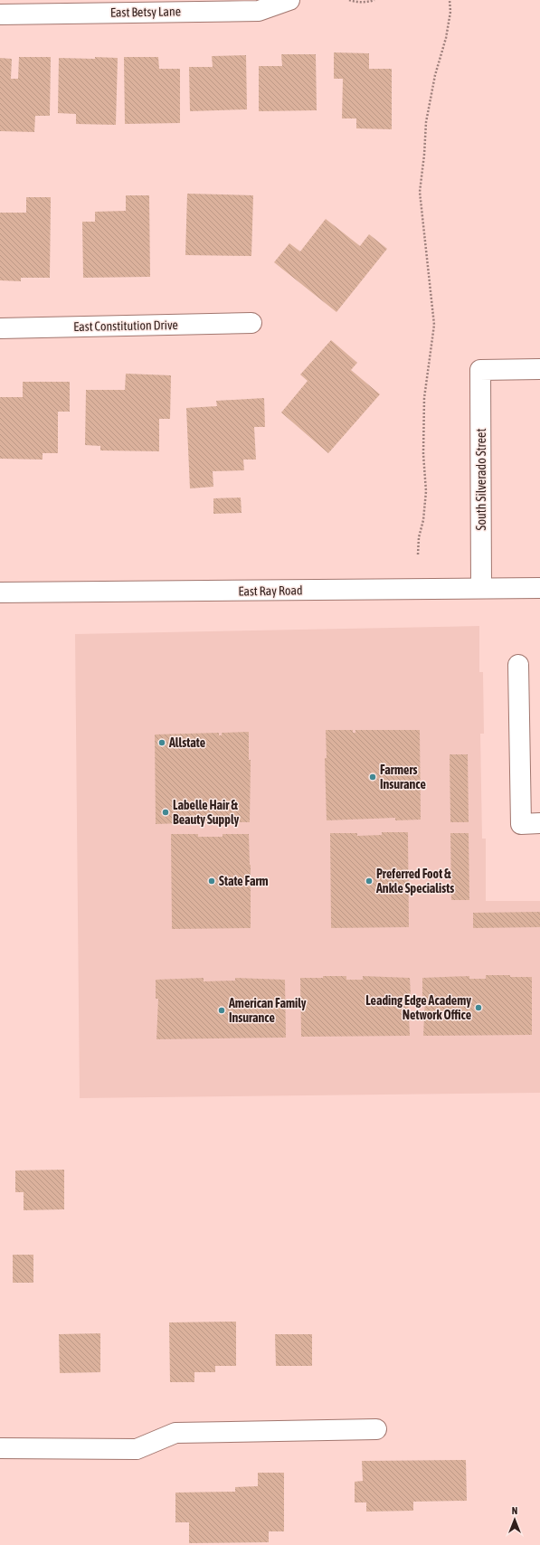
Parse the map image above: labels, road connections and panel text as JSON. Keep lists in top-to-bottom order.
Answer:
{
  "streets": {
    "street": [
      "East Betsy Lane",
      "East Constitution Drive",
      "South Silverado Street",
      "East Ray Road"
    ]
  },
  "crossings": [
    ["South Silverado Street", "East Ray Road"]
  ],
  "places": [
    "Allstate",
    "Farmers Insurance",
    "Labelle Hair & Beauty Supply",
    "State Farm",
    "Preferred Foot & Ankle Specialists",
    "Leading Edge Academy Network Office",
    "American Family Insurance"
  ],
  "north": "top"
}
